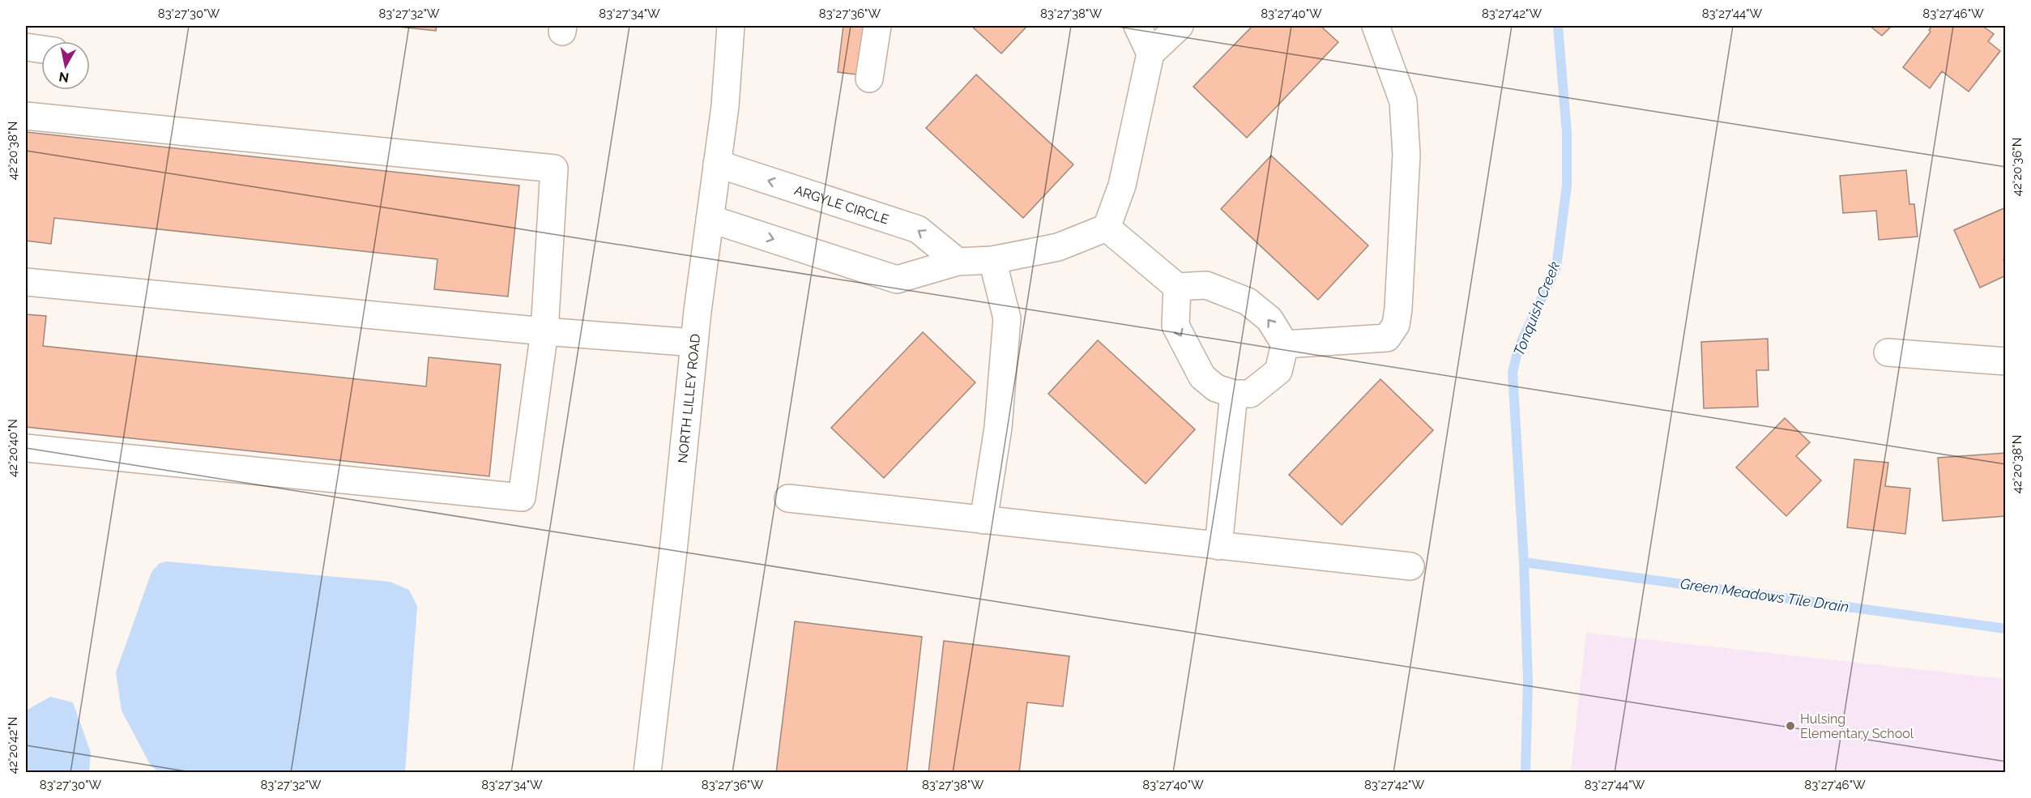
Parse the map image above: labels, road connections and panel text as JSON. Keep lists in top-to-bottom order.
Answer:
{
  "streets": {
    "street": ["ARGYLE CIRCLE", "NORTH LILLEY ROAD"]
  },
  "crossings": [
    ["ARGYLE CIRCLE", "NORTH LILLEY ROAD"]
  ],
  "water": ["Tonquish Creek", "Green Meadows Tile Drain"],
  "places": ["Hulsing Elementary School"],
  "north": "bottom",
  "coordinates": [
    "83°27'30\"W",
    "83°27'32\"W",
    "83°27'34\"W",
    "83°27'36\"W",
    "83°27'38\"W",
    "83°27'40\"W",
    "83°27'42\"W",
    "83°27'44\"W",
    "83°27'46\"W",
    "42°20'38\"N",
    "42°20'36\"N",
    "42°20'40\"N",
    "42°20'42\"N"
  ]
}
